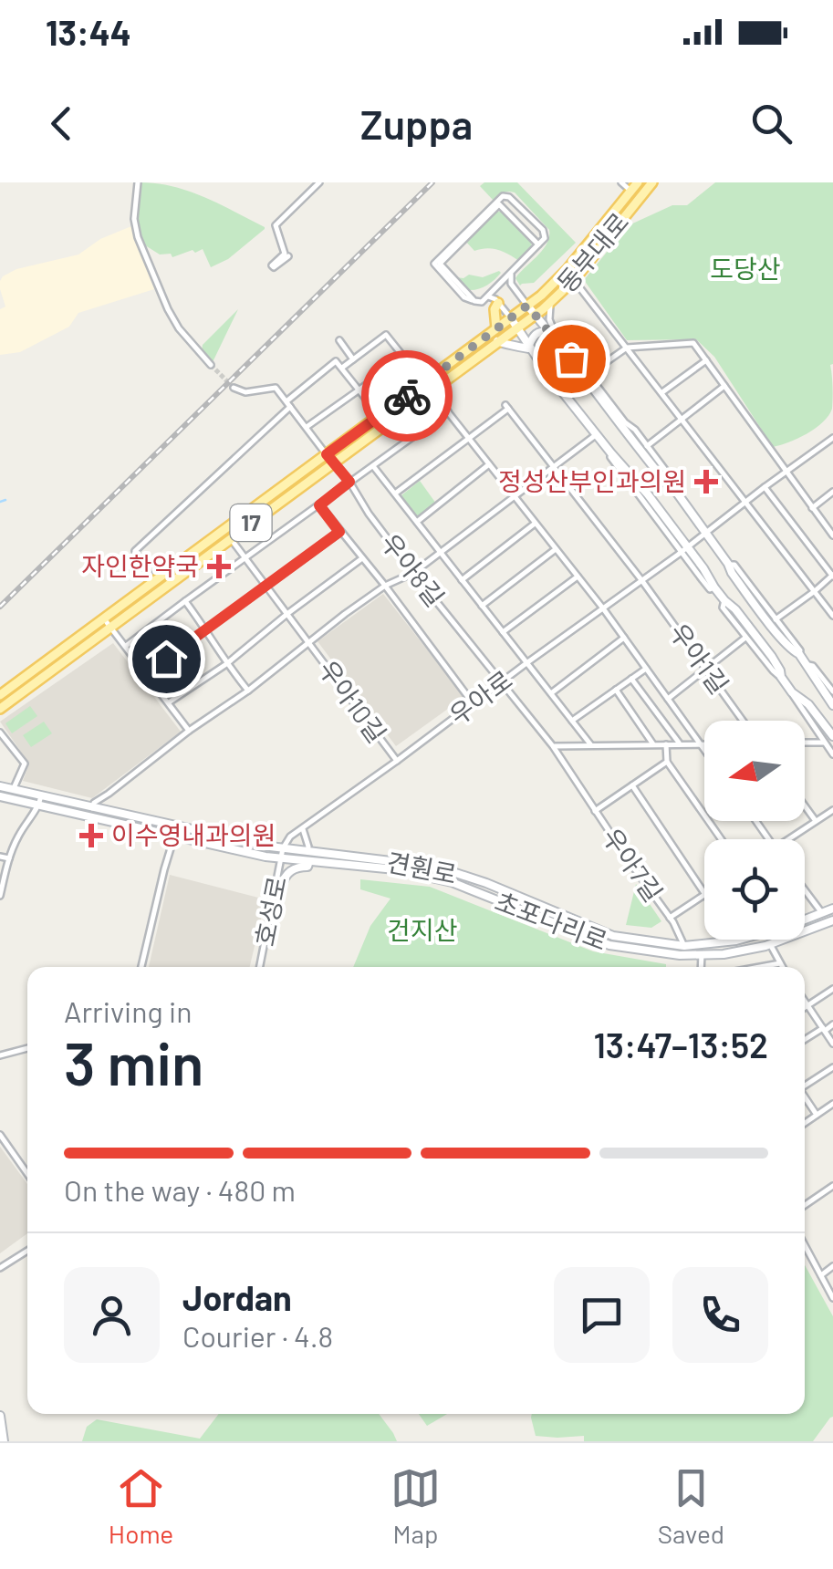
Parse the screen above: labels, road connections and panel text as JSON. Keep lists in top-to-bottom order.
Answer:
{
  "streets": {
    "main road": ["동부대로", "17"],
    "street": [
      "우아8길",
      "우아1길",
      "우아로",
      "우아10길",
      "우아7길",
      "견훤로",
      "호성로",
      "초포다리로"
    ]
  },
  "crossings": [
    ["동부대로", "우아8길"],
    ["동부대로", "우아10길"],
    ["우아8길", "우아로"],
    ["우아8길", "우아10길"],
    ["우아8길", "우아7길"],
    ["우아1길", "우아로"],
    ["우아1길", "우아10길"],
    ["우아로", "우아10길"],
    ["우아로", "우아7길"],
    ["우아로", "견훤로"],
    ["우아로", "호성로"],
    ["우아10길", "견훤로"],
    ["우아7길", "견훤로"],
    ["우아7길", "초포다리로"],
    ["견훤로", "호성로"],
    ["견훤로", "초포다리로"],
    ["호성로", "초포다리로"]
  ],
  "parks": ["도당산", "건지산"],
  "places": {
    "health": ["정성산부인과의원", "자인한약국", "이수영내과의원"]
  },
  "north": "left",
  "page": {
    "status": "13:44",
    "header": "Zuppa",
    "heading": ["3 min", "Arriving in", "13:47–13:52"],
    "panel": ["Jordan", "Courier · 4.8"],
    "bar": "On the way · 480 m",
    "tabs": ["Home", "Map", "Saved"]
  }
}
